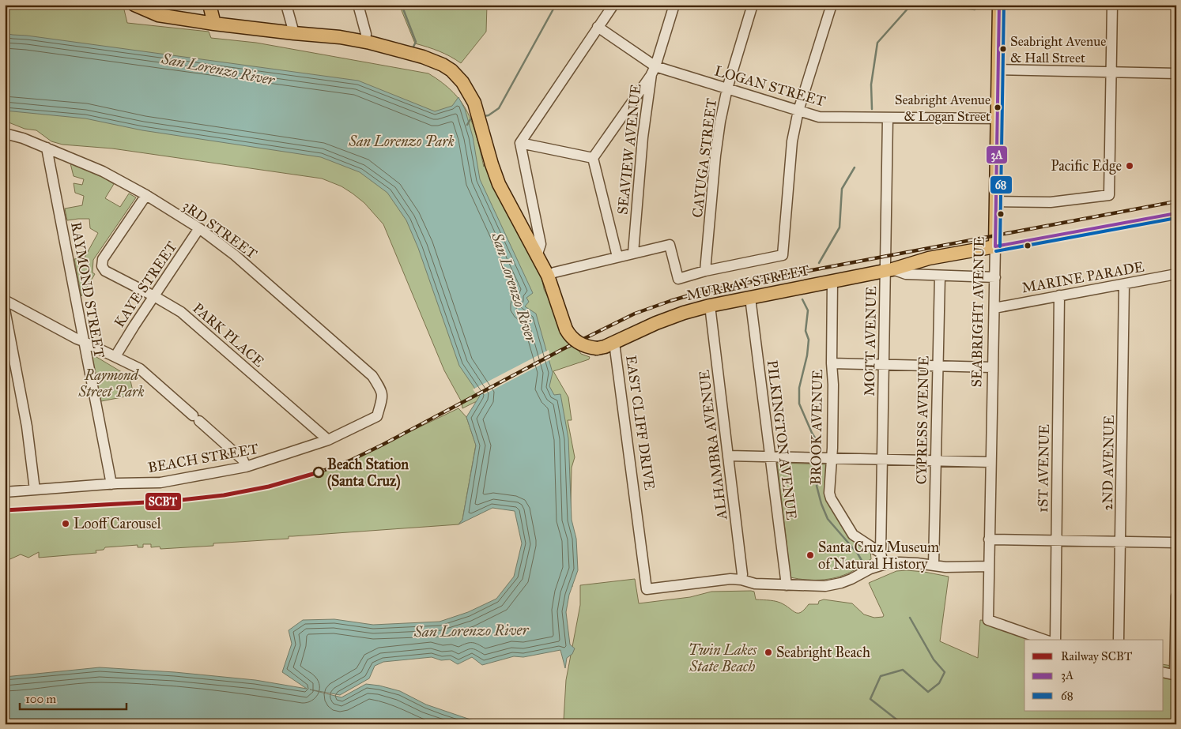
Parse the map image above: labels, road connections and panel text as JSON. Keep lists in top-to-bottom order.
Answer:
{
  "streets": {
    "main road": ["MURRAY STREET", "SEABRIGHT AVENUE", "EAST CLIFF DRIVE"],
    "street": [
      "LOGAN STREET",
      "SEAVIEW AVENUE",
      "CAYUGA STREET",
      "3RD STREET",
      "MARINE PARADE",
      "KAYE STREET",
      "RAYMOND STREET",
      "PARK PLACE",
      "MOTT AVENUE",
      "CYPRESS AVENUE",
      "BROOK AVENUE",
      "PILKINGTON AVENUE",
      "ALHAMBRA AVENUE",
      "BEACH STREET",
      "2ND AVENUE",
      "1ST AVENUE"
    ]
  },
  "crossings": [
    ["LOGAN STREET", "SEAVIEW AVENUE"],
    ["LOGAN STREET", "CAYUGA STREET"],
    ["LOGAN STREET", "SEABRIGHT AVENUE"],
    ["LOGAN STREET", "MOTT AVENUE"],
    ["3RD STREET", "KAYE STREET"],
    ["3RD STREET", "RAYMOND STREET"],
    ["3RD STREET", "PARK PLACE"],
    ["3RD STREET", "BEACH STREET"],
    ["MARINE PARADE", "SEABRIGHT AVENUE"],
    ["MARINE PARADE", "2ND AVENUE"],
    ["MARINE PARADE", "1ST AVENUE"],
    ["MURRAY STREET", "SEABRIGHT AVENUE"],
    ["MURRAY STREET", "MOTT AVENUE"],
    ["MURRAY STREET", "CYPRESS AVENUE"],
    ["MURRAY STREET", "EAST CLIFF DRIVE"],
    ["MURRAY STREET", "BROOK AVENUE"],
    ["MURRAY STREET", "PILKINGTON AVENUE"],
    ["MURRAY STREET", "ALHAMBRA AVENUE"],
    ["KAYE STREET", "PARK PLACE"],
    ["RAYMOND STREET", "BEACH STREET"],
    ["SEABRIGHT AVENUE", "EAST CLIFF DRIVE"],
    ["PARK PLACE", "BEACH STREET"],
    ["MOTT AVENUE", "EAST CLIFF DRIVE"],
    ["MOTT AVENUE", "BROOK AVENUE"],
    ["CYPRESS AVENUE", "EAST CLIFF DRIVE"],
    ["EAST CLIFF DRIVE", "PILKINGTON AVENUE"],
    ["EAST CLIFF DRIVE", "ALHAMBRA AVENUE"]
  ],
  "water": ["San Lorenzo River"],
  "parks": ["San Lorenzo Park", "Raymond Street Park", "Twin Lakes State Beach"],
  "places": [
    "Seabright Avenue & Hall Street",
    "Seabright Avenue & Logan Street",
    "Pacific Edge",
    "Beach Station (Santa Cruz)",
    "Looff Carousel",
    "Santa Cruz Museum of Natural History",
    "Seabright Beach"
  ],
  "lines": ["transit line 3A", "transit line 68", "rail line SCBT"],
  "legend": ["Railway SCBT", "3A", "68"],
  "scale_bar": "100 m"
}
